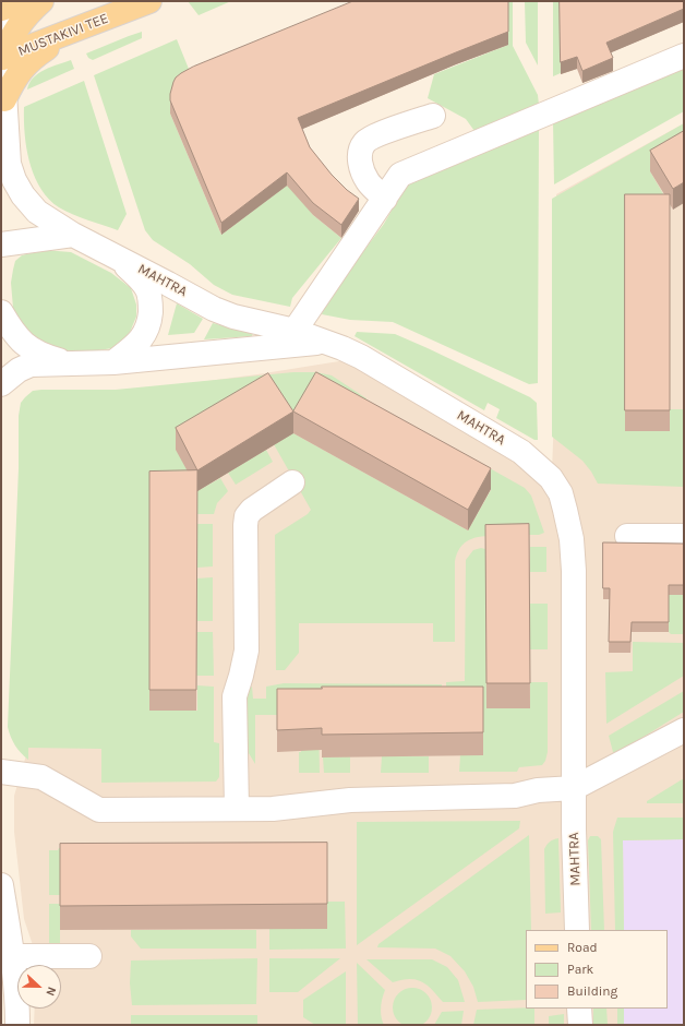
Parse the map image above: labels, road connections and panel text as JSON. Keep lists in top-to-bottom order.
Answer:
{
  "streets": {
    "main road": ["MUSTAKIVI TEE"],
    "street": ["MAHTRA"]
  },
  "crossings": [
    ["MUSTAKIVI TEE", "MAHTRA"]
  ],
  "legend": ["Road", "Park", "Building"],
  "north": "right"
}
